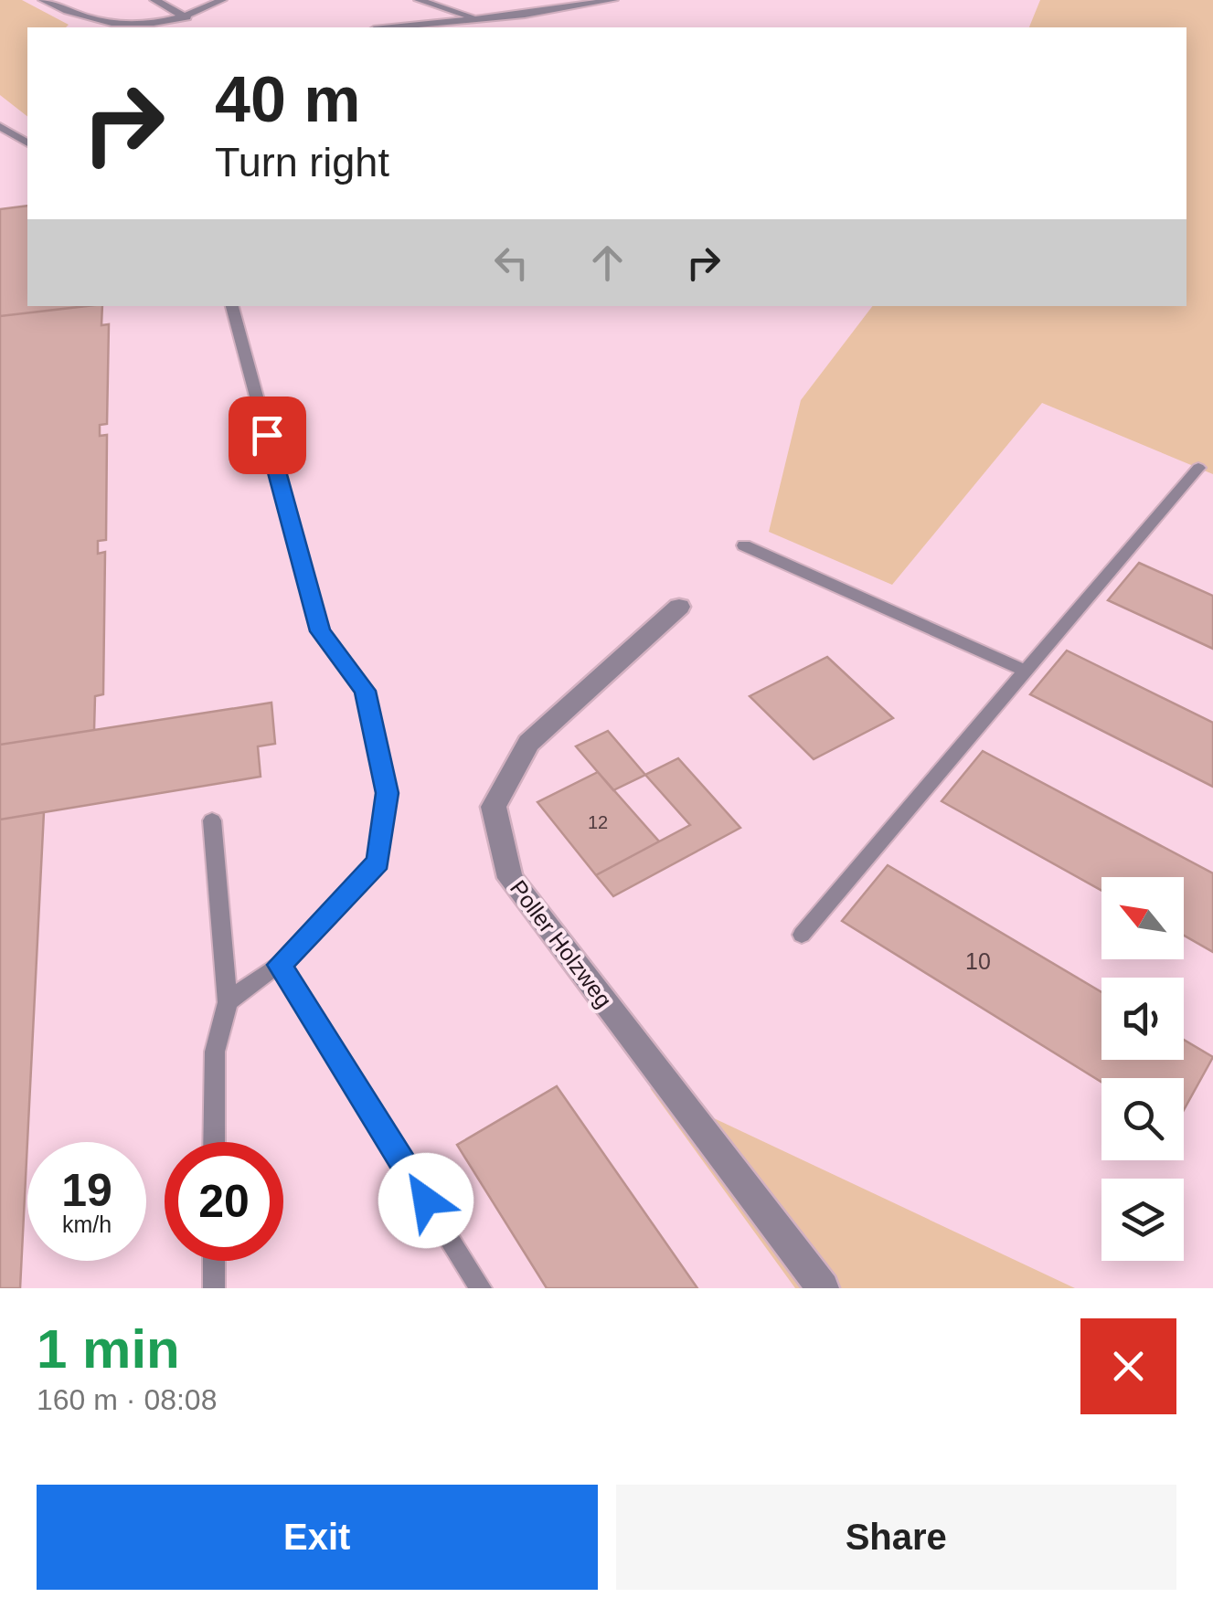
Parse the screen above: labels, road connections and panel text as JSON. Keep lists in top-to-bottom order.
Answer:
{
  "streets": {
    "street": ["Poller Holzweg"]
  },
  "house_numbers": ["12", "10"],
  "north": "top left",
  "page": {
    "turn": ["40 m", "Turn right"],
    "speed": "19 km/h",
    "limit": "20",
    "heading": ["1 min", "160 m · 08:08"],
    "buttons": ["Exit", "Share"]
  }
}
